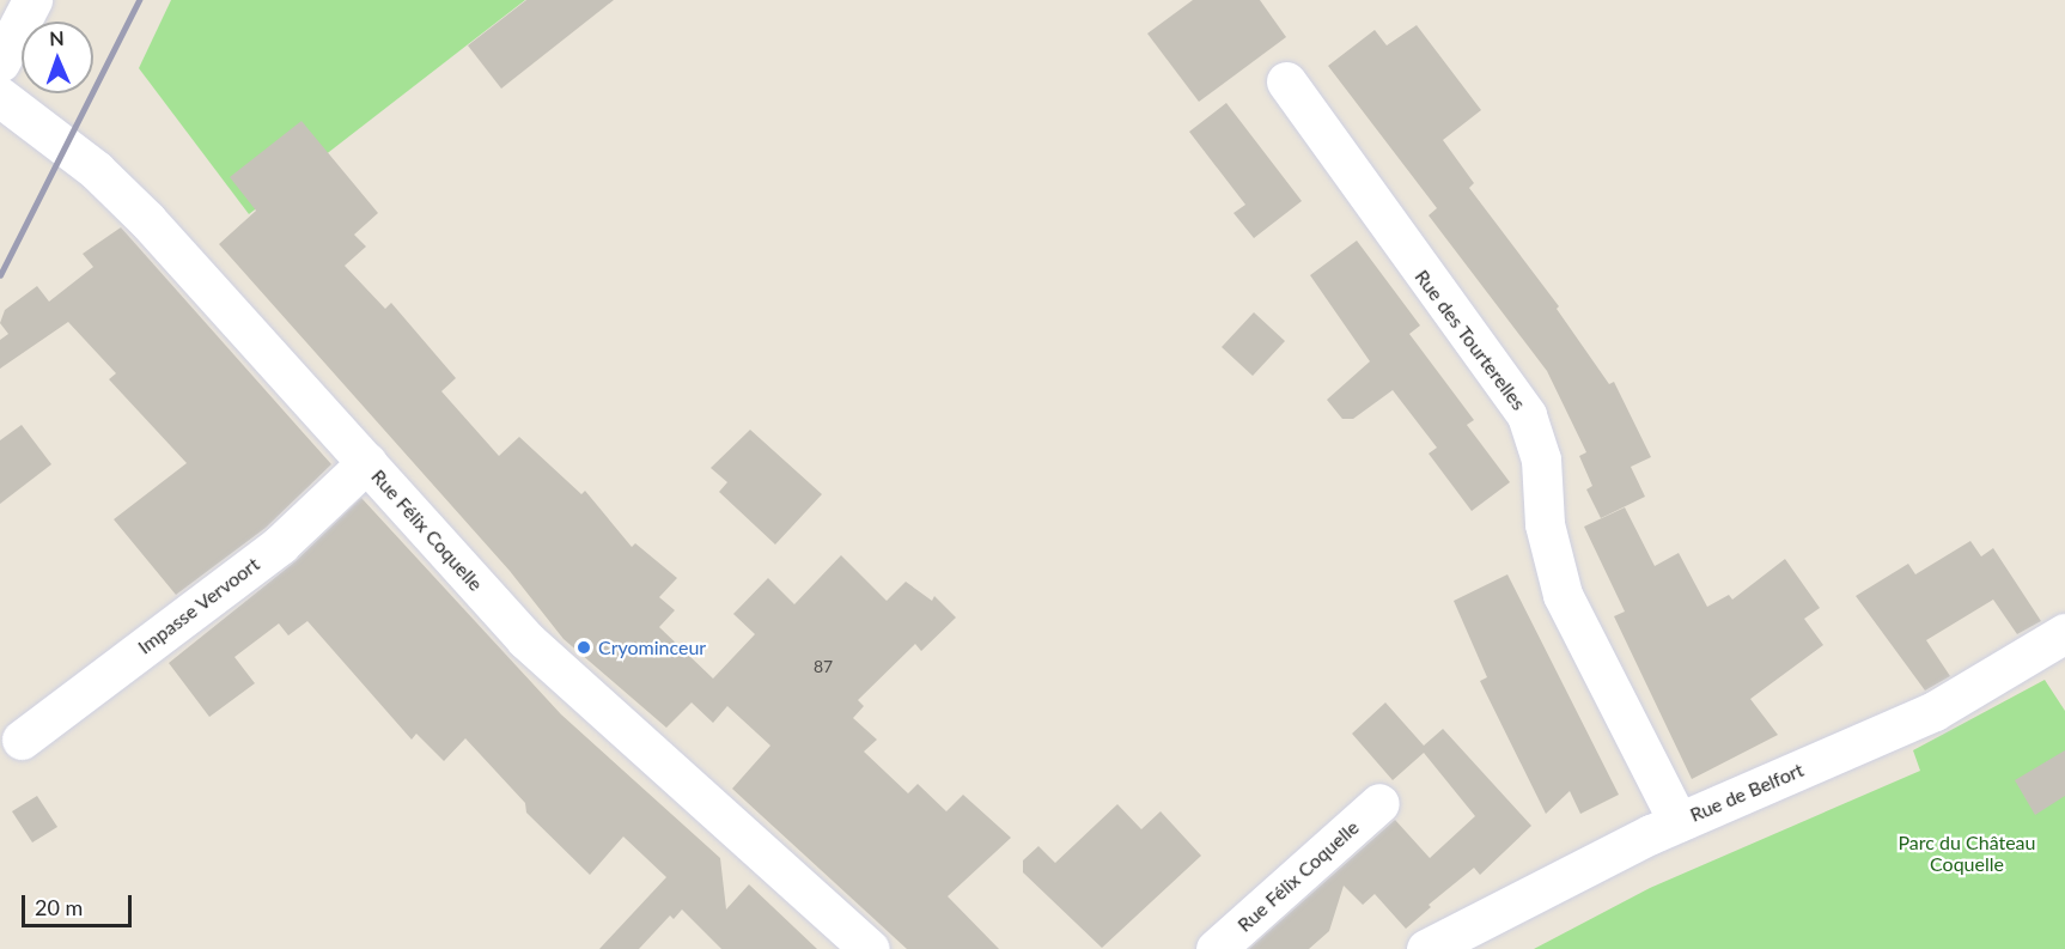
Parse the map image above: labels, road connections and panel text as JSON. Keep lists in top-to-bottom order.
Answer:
{
  "streets": {
    "street": [
      "Rue des Tourterelles",
      "Rue Félix Coquelle",
      "Impasse Vervoort",
      "Rue de Belfort"
    ]
  },
  "crossings": [
    ["Rue des Tourterelles", "Rue de Belfort"],
    ["Rue Félix Coquelle", "Impasse Vervoort"]
  ],
  "parks": ["Parc du Château Coquelle"],
  "places": ["Cryominceur"],
  "house_numbers": ["87"],
  "scale_bar": "20 m",
  "north": "top"
}
